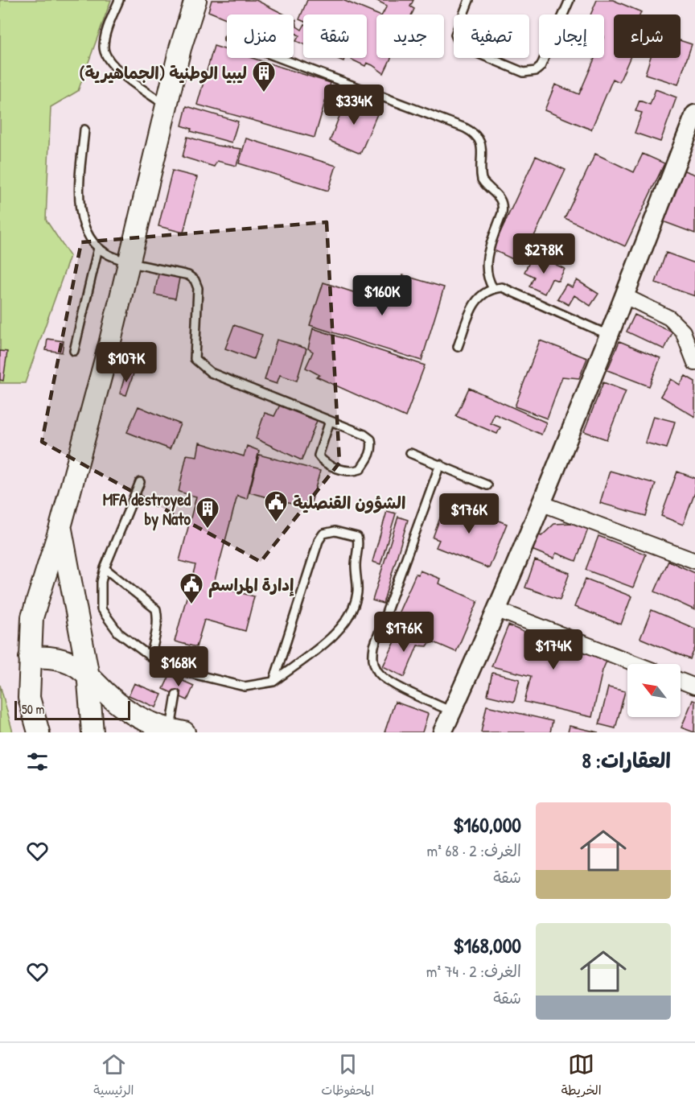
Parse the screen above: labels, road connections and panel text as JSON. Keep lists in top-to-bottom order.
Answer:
{
  "places": {
    "building": ["ليبيا الوطنية (الجماهيرية)", "MFA destroyed by Nato"],
    "public building": ["الشؤون القنصلية", "إدارة المراسم"]
  },
  "scale_bar": "50 m",
  "north": "top left",
  "page": {
    "chip": [
      "شراء",
      "إيجار",
      "تصفية",
      "جديد",
      "شقة",
      "منزل"
    ],
    "price": [
      "$334K",
      "$278K",
      "$160K",
      "$107K",
      "$176K",
      "$176K",
      "$174K",
      "$168K"
    ],
    "scale": "50 m",
    "heading": "العقارات: 8",
    "list": [
      {
        "name": "$160,000",
        "note": "الغرف: 2 · 68 m² · شقة"
      },
      {
        "name": "$168,000",
        "note": "الغرف: 2 · 74 m² · شقة"
      }
    ],
    "tabs": ["الخريطة", "المحفوظات", "الرئيسية"]
  }
}
